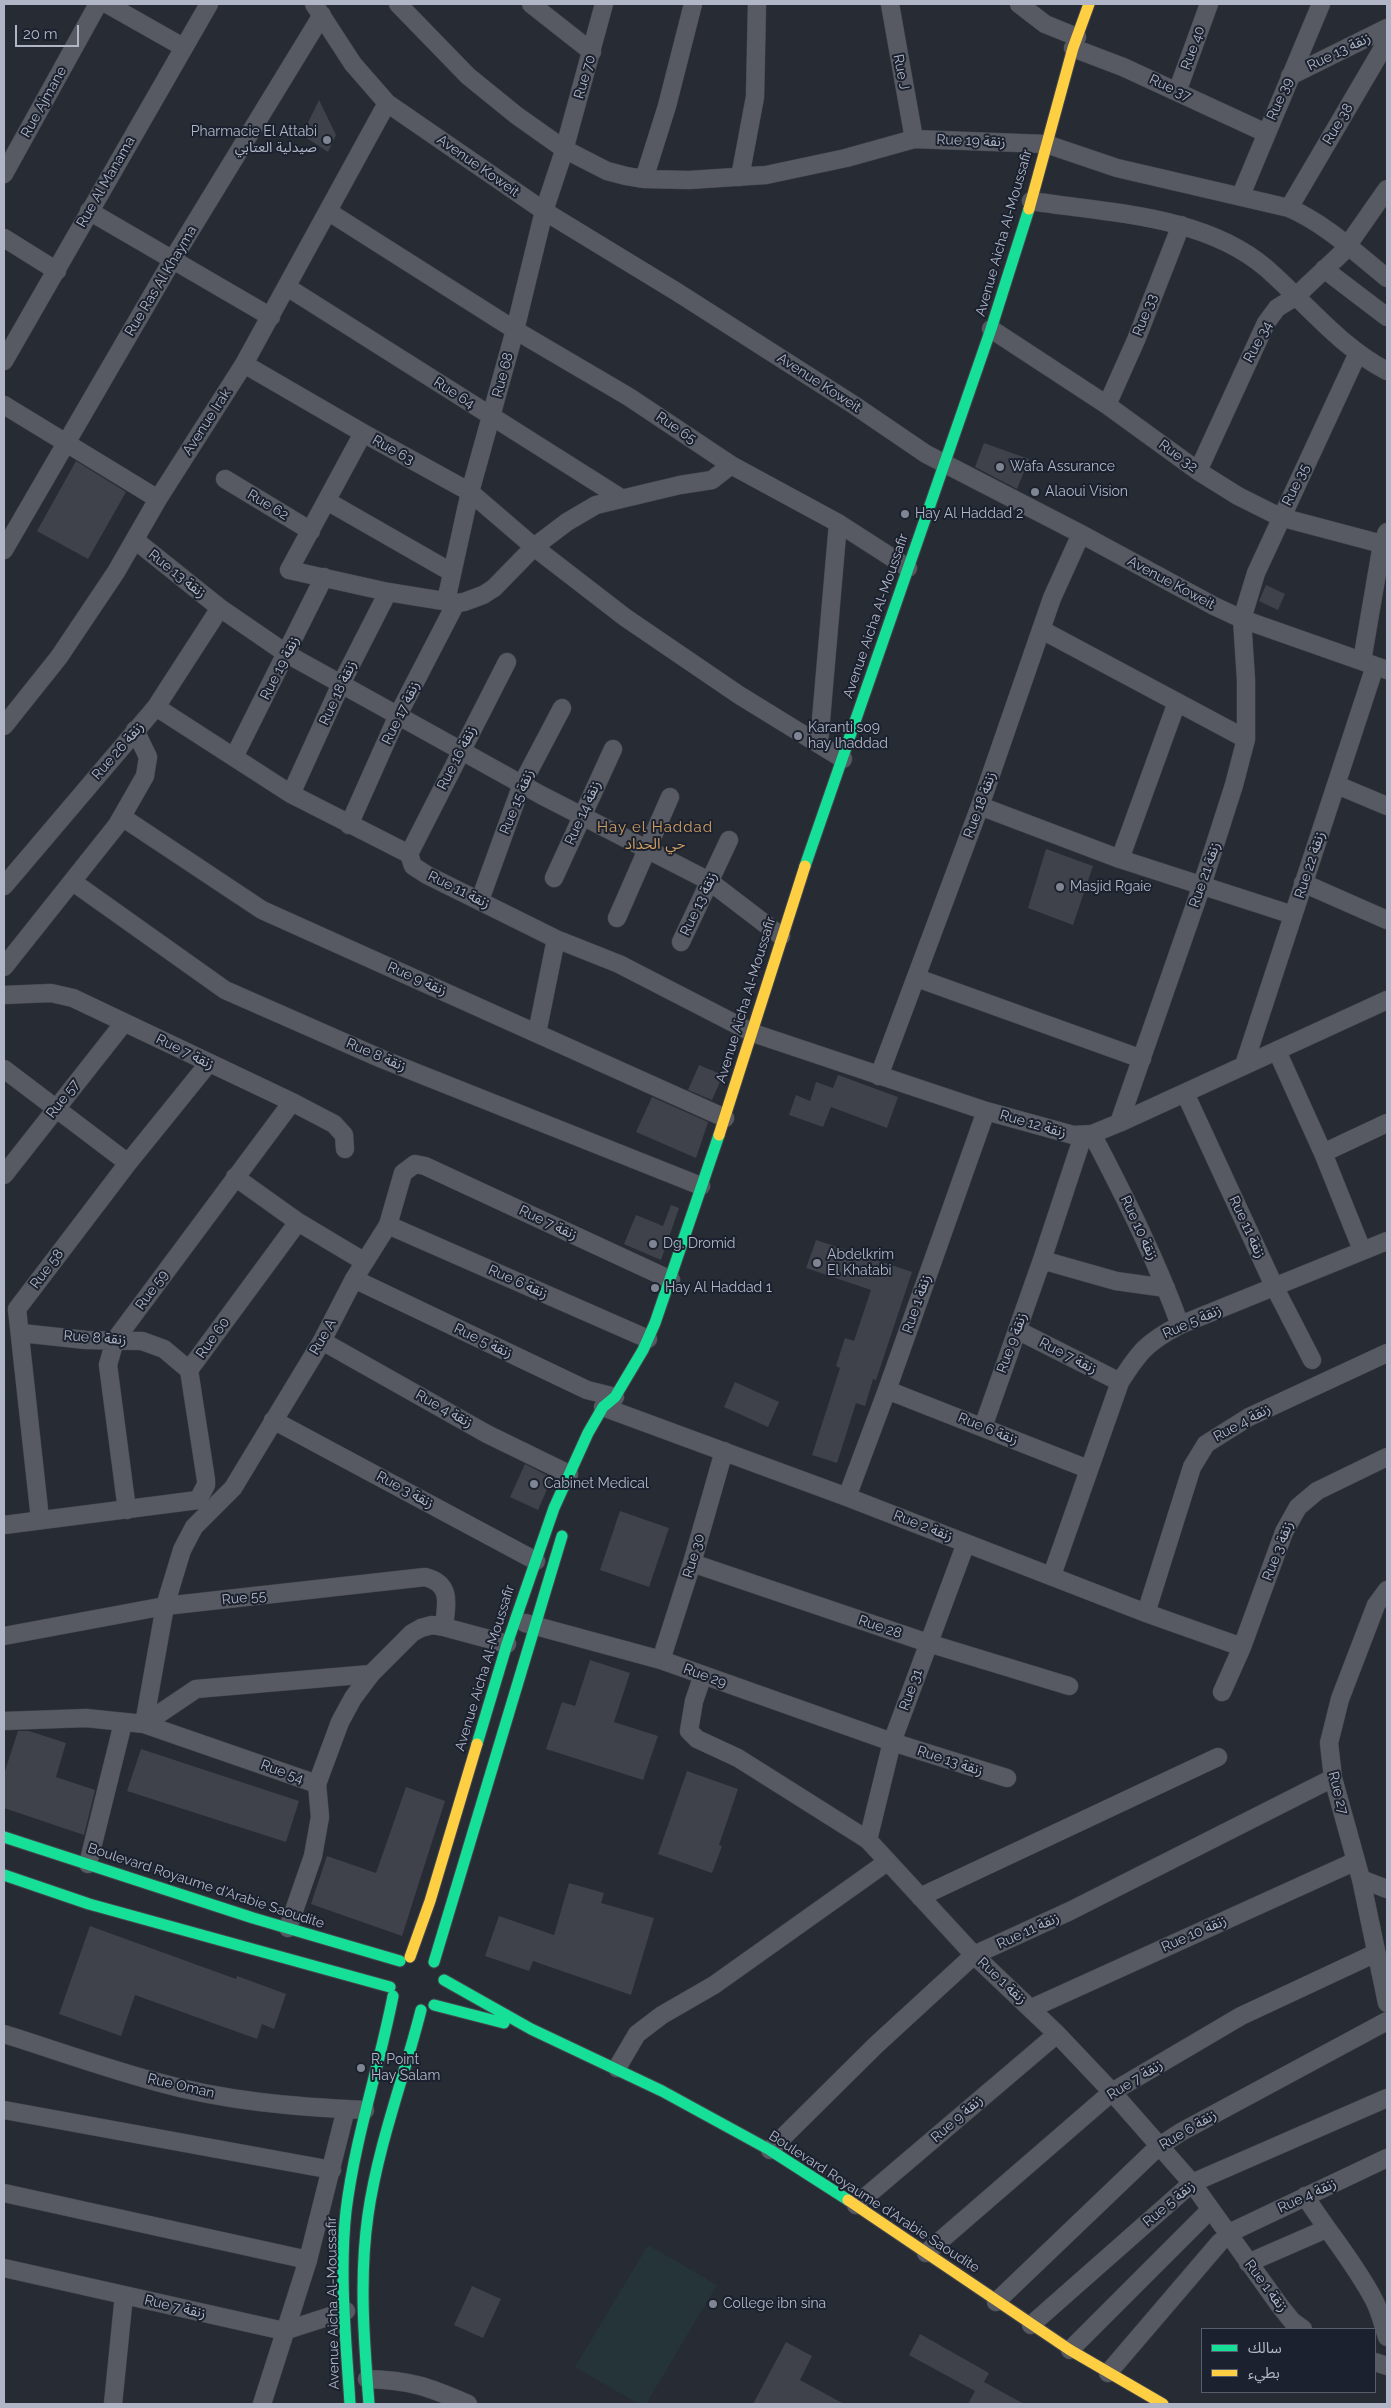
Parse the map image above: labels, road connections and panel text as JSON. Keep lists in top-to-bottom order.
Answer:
{
  "streets": {
    "main road": ["Avenue Aicha Al-Moussafir", "Boulevard Royaume d'Arabie Saoudite"],
    "street": [
      "Rue 40",
      "Rue 13 زنقة",
      "Rue J",
      "Rue 70",
      "Rue 37",
      "Rue 39",
      "Rue Ajmane",
      "Rue 38",
      "Rue 19 زنقة",
      "Avenue Koweit",
      "Rue Al Manama",
      "Rue Ras Al Khayma",
      "Rue 33",
      "Rue 34",
      "Rue 68",
      "Rue 64",
      "Avenue Irak",
      "Rue 65",
      "Rue 63",
      "Rue 32",
      "Rue 35",
      "Rue 62",
      "Rue 18 زنقة",
      "Rue 17 زنقة",
      "Rue 26 زنقة",
      "Rue 16 زنقة",
      "Rue 15 زنقة",
      "Rue 14 زنقة",
      "Rue 22 زنقة",
      "Rue 21 زنقة",
      "Rue 11 زنقة",
      "Rue 9 زنقة",
      "Rue 7 زنقة",
      "Rue 8 زنقة",
      "Rue 57",
      "Rue 12 زنقة",
      "Rue 10 زنقة",
      "Rue 58",
      "Rue 6 زنقة",
      "Rue 59",
      "Rue 1 زنقة",
      "Rue 5 زنقة",
      "Rue A",
      "Rue 60",
      "Rue 4 زنقة",
      "Rue 3 زنقة",
      "Rue 2 زنقة",
      "Rue 30",
      "Rue 55",
      "Rue 28",
      "Rue 29",
      "Rue 31",
      "Rue 54",
      "Rue 27",
      "Rue Oman"
    ]
  },
  "crossings": [
    ["Rue 40", "Rue 37"],
    ["Rue 13 زنقة", "Rue 39"],
    ["Rue 13 زنقة", "Rue 19 زنقة"],
    ["Rue 13 زنقة", "Avenue Aicha Al-Moussafir"],
    ["Rue 13 زنقة", "Avenue Irak"],
    ["Rue 13 زنقة", "Rue 18 زنقة"],
    ["Rue 13 زنقة", "Rue 17 زنقة"],
    ["Rue 13 زنقة", "Rue 26 زنقة"],
    ["Rue 13 زنقة", "Rue 16 زنقة"],
    ["Rue 13 زنقة", "Rue 15 زنقة"],
    ["Rue 13 زنقة", "Rue 14 زنقة"],
    ["Rue 13 زنقة", "Rue 29"],
    ["Rue 13 زنقة", "Rue 31"],
    ["Rue J", "Rue 19 زنقة"],
    ["Rue 70", "Rue 19 زنقة"],
    ["Rue 70", "Rue 68"],
    ["Rue 37", "Rue 39"],
    ["Rue 37", "Avenue Aicha Al-Moussafir"],
    ["Rue 39", "Rue 19 زنقة"],
    ["Rue 38", "Rue 19 زنقة"],
    ["Rue 19 زنقة", "Avenue Aicha Al-Moussafir"],
    ["Rue 19 زنقة", "Rue 34"],
    ["Rue 19 زنقة", "Rue 11 زنقة"],
    ["Avenue Koweit", "Avenue Aicha Al-Moussafir"],
    ["Avenue Koweit", "Rue Ras Al Khayma"],
    ["Avenue Koweit", "Rue 68"],
    ["Avenue Koweit", "Avenue Irak"],
    ["Avenue Koweit", "Rue 35"],
    ["Avenue Koweit", "Rue 18 زنقة"],
    ["Avenue Koweit", "Rue 22 زنقة"],
    ["Avenue Koweit", "Rue 21 زنقة"],
    ["Avenue Aicha Al-Moussafir", "Rue 65"],
    ["Avenue Aicha Al-Moussafir", "Rue 63"],
    ["Avenue Aicha Al-Moussafir", "Rue 32"],
    ["Avenue Aicha Al-Moussafir", "Rue 11 زنقة"],
    ["Avenue Aicha Al-Moussafir", "Rue 9 زنقة"],
    ["Avenue Aicha Al-Moussafir", "Rue 7 زنقة"],
    ["Avenue Aicha Al-Moussafir", "Rue 8 زنقة"],
    ["Avenue Aicha Al-Moussafir", "Rue 12 زنقة"],
    ["Avenue Aicha Al-Moussafir", "Rue 6 زنقة"],
    ["Avenue Aicha Al-Moussafir", "Rue 5 زنقة"],
    ["Avenue Aicha Al-Moussafir", "Rue 4 زنقة"],
    ["Avenue Aicha Al-Moussafir", "Rue 3 زنقة"],
    ["Avenue Aicha Al-Moussafir", "Rue 2 زنقة"],
    ["Avenue Aicha Al-Moussafir", "Rue 29"],
    ["Avenue Aicha Al-Moussafir", "Rue 54"],
    ["Avenue Aicha Al-Moussafir", "Boulevard Royaume d'Arabie Saoudite"],
    ["Avenue Aicha Al-Moussafir", "Rue Oman"],
    ["Rue 33", "Rue 32"],
    ["Rue 34", "Rue 32"],
    ["Rue 68", "Rue 64"],
    ["Rue 68", "Rue 65"],
    ["Rue 68", "Rue 63"],
    ["Rue 68", "Rue 17 زنقة"],
    ["Rue 64", "Avenue Irak"],
    ["Avenue Irak", "Rue 65"],
    ["Avenue Irak", "Rue 63"],
    ["Rue 32", "Rue 35"],
    ["Rue 32", "Rue 22 زنقة"],
    ["Rue 35", "Rue 21 زنقة"],
    ["Rue 18 زنقة", "Rue 11 زنقة"],
    ["Rue 18 زنقة", "Rue 12 زنقة"],
    ["Rue 17 زنقة", "Rue 11 زنقة"],
    ["Rue 26 زنقة", "Rue 11 زنقة"],
    ["Rue 16 زنقة", "Rue 11 زنقة"],
    ["Rue 15 زنقة", "Rue 11 زنقة"],
    ["Rue 11 زنقة", "Rue 12 زنقة"],
    ["Rue 11 زنقة", "Rue 1 زنقة"],
    ["Rue 11 زنقة", "Rue 5 زنقة"],
    ["Rue 11 زنقة", "Rue 27"],
    ["Rue 11 زنقة", "Boulevard Royaume d'Arabie Saoudite"],
    ["Rue 9 زنقة", "Rue 7 زنقة"],
    ["Rue 9 زنقة", "Rue 12 زنقة"],
    ["Rue 9 زنقة", "Rue 10 زنقة"],
    ["Rue 9 زنقة", "Rue 6 زنقة"],
    ["Rue 9 زنقة", "Rue 1 زنقة"],
    ["Rue 9 زنقة", "Boulevard Royaume d'Arabie Saoudite"],
    ["Rue 7 زنقة", "Rue 57"],
    ["Rue 7 زنقة", "Rue 58"],
    ["Rue 7 زنقة", "Rue 59"],
    ["Rue 7 زنقة", "Rue 1 زنقة"],
    ["Rue 7 زنقة", "Rue 5 زنقة"],
    ["Rue 7 زنقة", "Rue A"],
    ["Rue 7 زنقة", "Rue 27"],
    ["Rue 7 زنقة", "Boulevard Royaume d'Arabie Saoudite"],
    ["Rue 8 زنقة", "Rue 58"],
    ["Rue 8 زنقة", "Rue 59"],
    ["Rue 8 زنقة", "Rue 60"],
    ["Rue 12 زنقة", "Rue 10 زنقة"],
    ["Rue 12 زنقة", "Rue 1 زنقة"],
    ["Rue 10 زنقة", "Rue 1 زنقة"],
    ["Rue 10 زنقة", "Rue 5 زنقة"],
    ["Rue 10 زنقة", "Rue 27"],
    ["Rue 6 زنقة", "Rue 1 زنقة"],
    ["Rue 6 زنقة", "Rue 5 زنقة"],
    ["Rue 6 زنقة", "Rue A"],
    ["Rue 6 زنقة", "Boulevard Royaume d'Arabie Saoudite"],
    ["Rue 1 زنقة", "Rue 5 زنقة"],
    ["Rue 1 زنقة", "Rue 4 زنقة"],
    ["Rue 1 زنقة", "Rue 2 زنقة"],
    ["Rue 1 زنقة", "Rue 29"],
    ["Rue 1 زنقة", "Rue 31"],
    ["Rue 5 زنقة", "Rue A"],
    ["Rue 5 زنقة", "Rue 2 زنقة"],
    ["Rue 5 زنقة", "Boulevard Royaume d'Arabie Saoudite"],
    ["Rue A", "Rue 4 زنقة"],
    ["Rue A", "Rue 3 زنقة"],
    ["Rue A", "Rue 55"],
    ["Rue A", "Rue 54"],
    ["Rue 4 زنقة", "Rue 2 زنقة"],
    ["Rue 4 زنقة", "Boulevard Royaume d'Arabie Saoudite"],
    ["Rue 3 زنقة", "Rue 2 زنقة"],
    ["Rue 2 زنقة", "Rue 30"],
    ["Rue 2 زنقة", "Rue 31"],
    ["Rue 30", "Rue 28"],
    ["Rue 30", "Rue 29"],
    ["Rue 55", "Rue 54"],
    ["Rue 28", "Rue 31"],
    ["Rue 29", "Rue 31"]
  ],
  "districts": ["Hay el Haddad حي الحداد"],
  "places": [
    "Pharmacie El Attabi صيدلية العتابي",
    "Wafa Assurance",
    "Alaoui Vision",
    "Hay Al Haddad 2",
    "Karanti so9 hay lhaddad",
    "Masjid Rgaie",
    "Dg. Dromid",
    "Abdelkrim El Khatabi",
    "Hay Al Haddad 1",
    "Cabinet Medical",
    "R. Point Hay Salam",
    "College ibn sina"
  ],
  "legend": ["سالك", "بطيء"],
  "scale_bar": "20 m"
}
